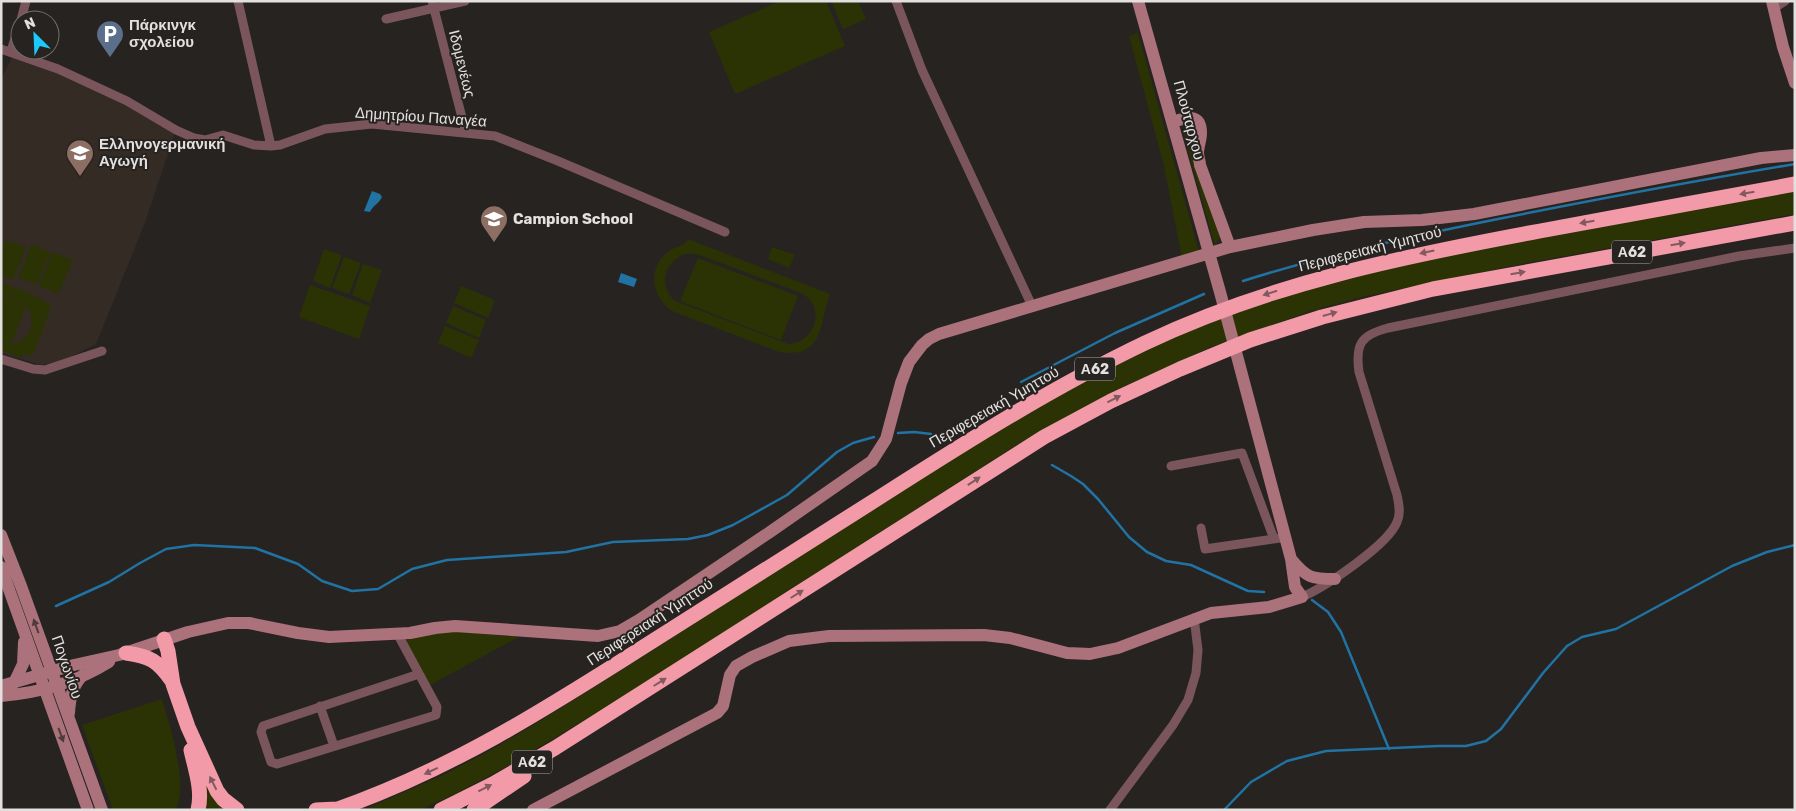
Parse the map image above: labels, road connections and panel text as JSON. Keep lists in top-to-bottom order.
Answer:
{
  "streets": {
    "highway": ["Περιφερειακή Υμηττού", "Α62"],
    "street": [
      "Ιδομενέως",
      "Δημητρίου Παναγέα",
      "Πλούταρχου",
      "Πογωνίου"
    ]
  },
  "crossings": [
    ["Ιδομενέως", "Δημητρίου Παναγέα"]
  ],
  "places": {
    "parking": ["Πάρκινγκ σχολείου"],
    "school or university": ["Ελληνογερμανική Αγωγή", "Campion School"]
  },
  "north": "top left"
}
